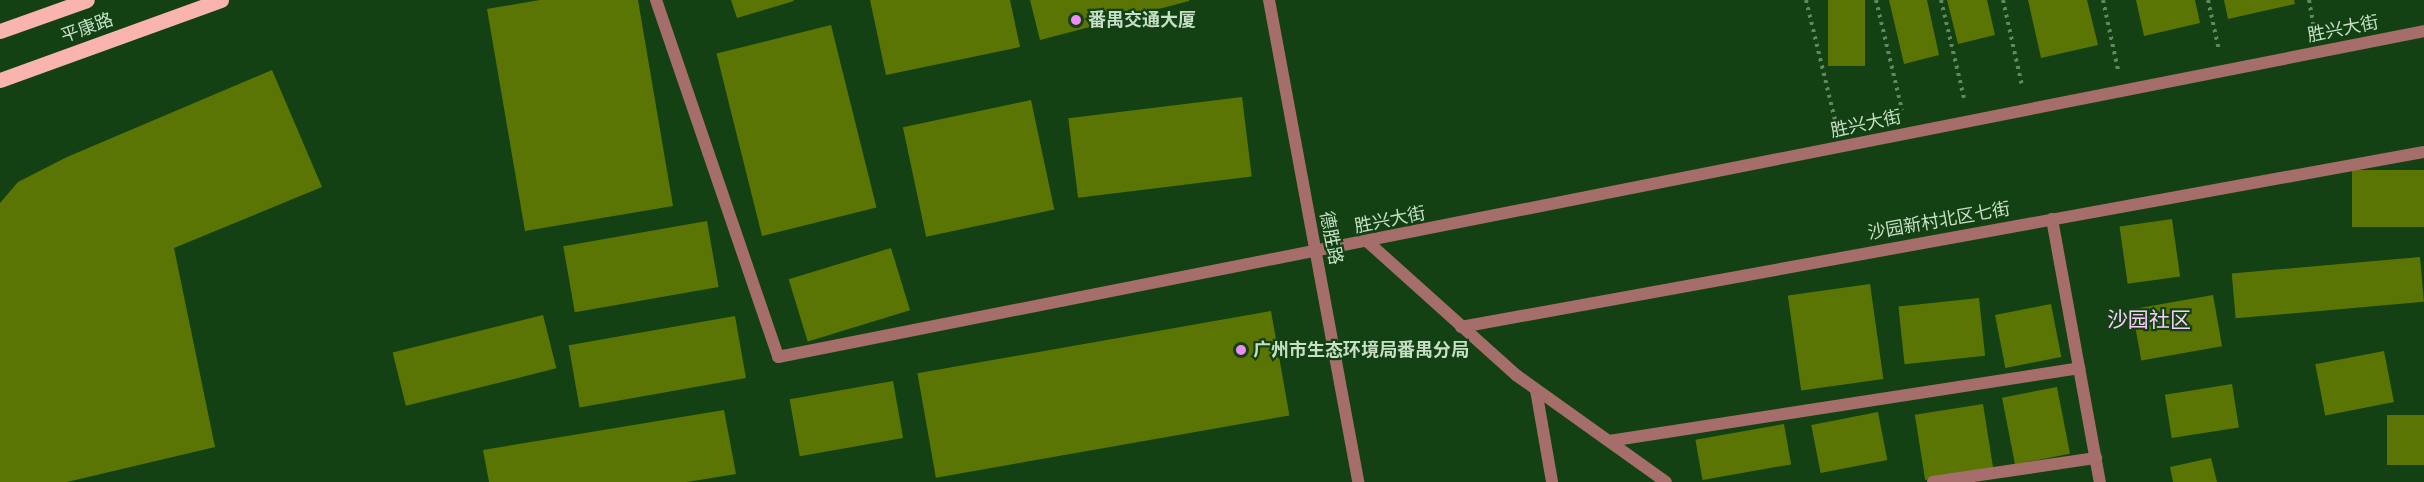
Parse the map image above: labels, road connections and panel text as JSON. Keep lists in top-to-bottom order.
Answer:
{
  "streets": {
    "main road": ["平康路"],
    "street": ["胜兴大街", "沙园新村北区七街", "德胜路"]
  },
  "crossings": [
    ["胜兴大街", "德胜路"]
  ],
  "districts": ["沙园社区"],
  "places": ["番禺交通大厦", "广州市生态环境局番禺分局"]
}
